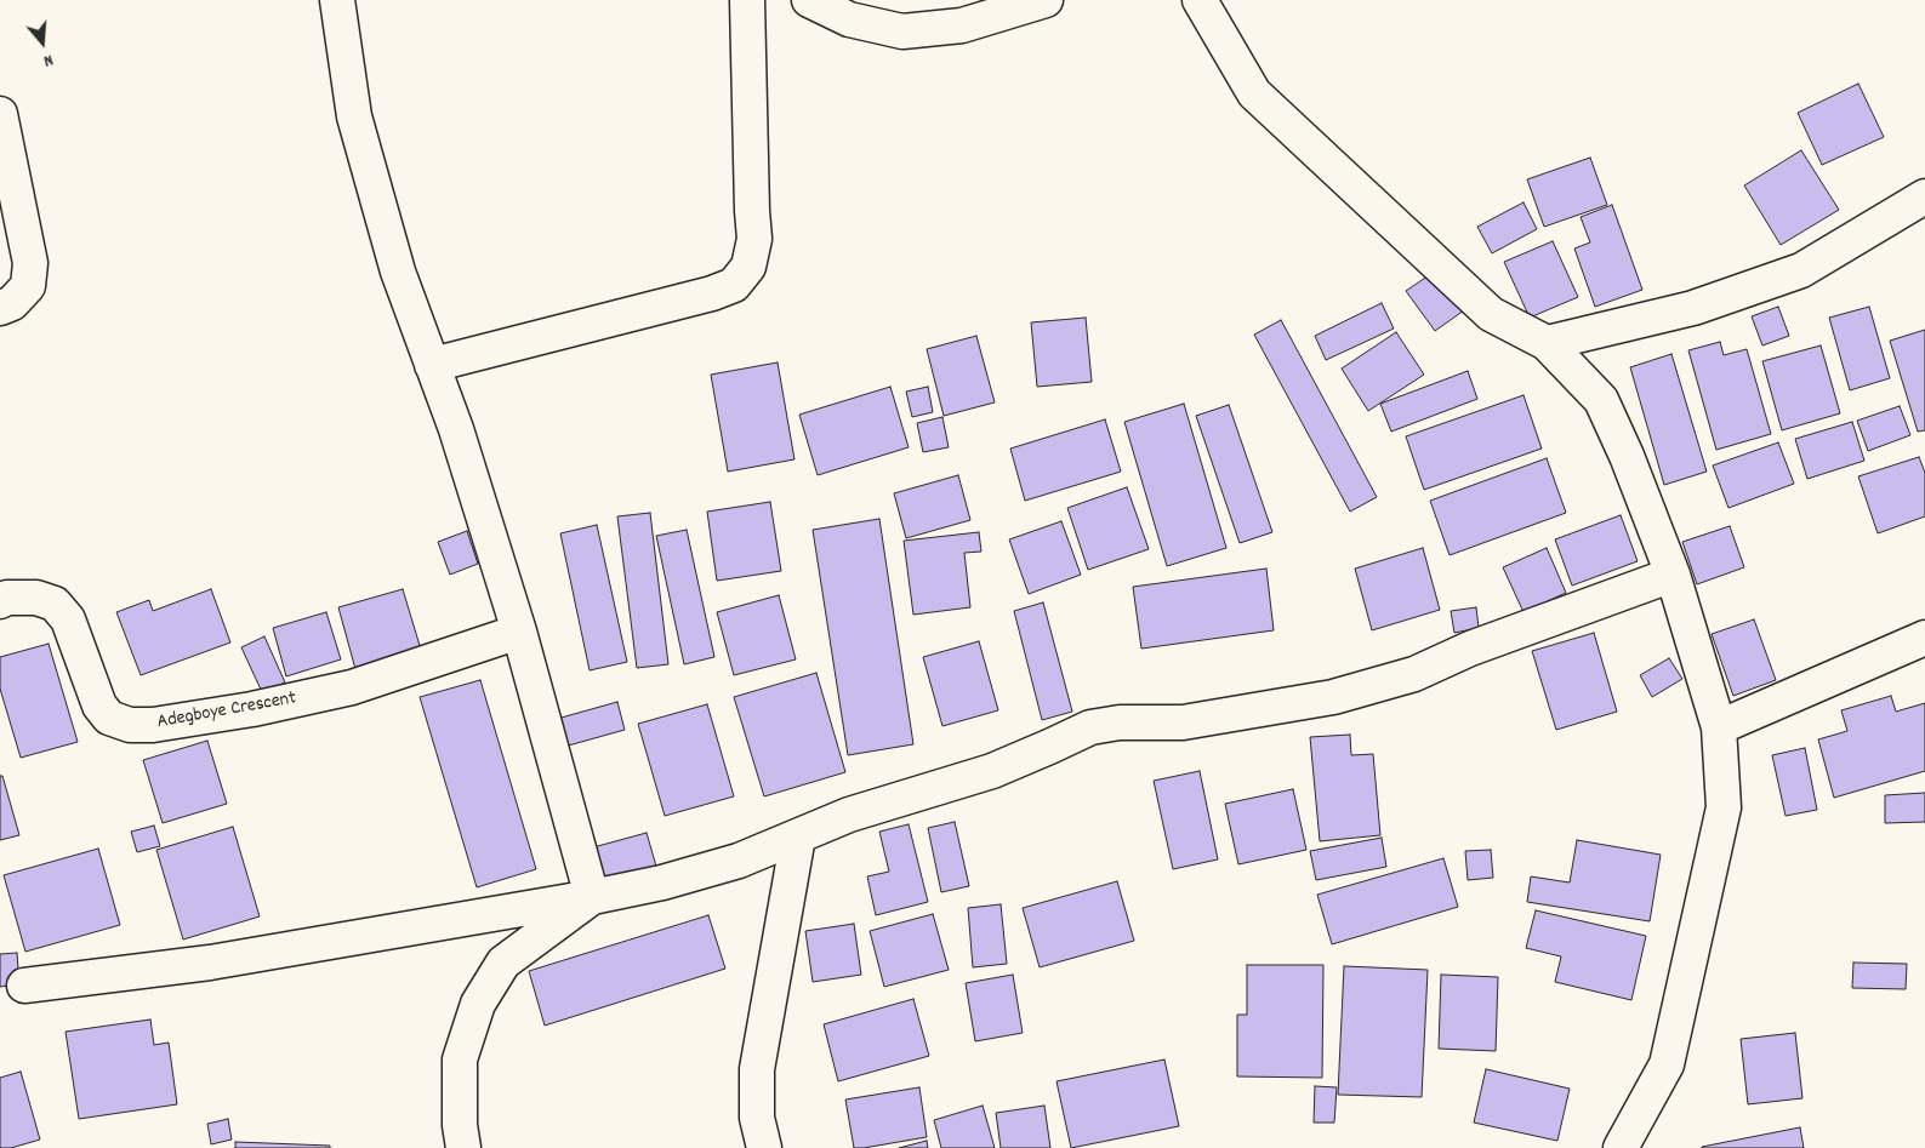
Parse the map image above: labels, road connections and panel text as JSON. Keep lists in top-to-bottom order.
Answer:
{
  "streets": {
    "street": ["Adegboye Crescent"]
  },
  "north": "bottom"
}
